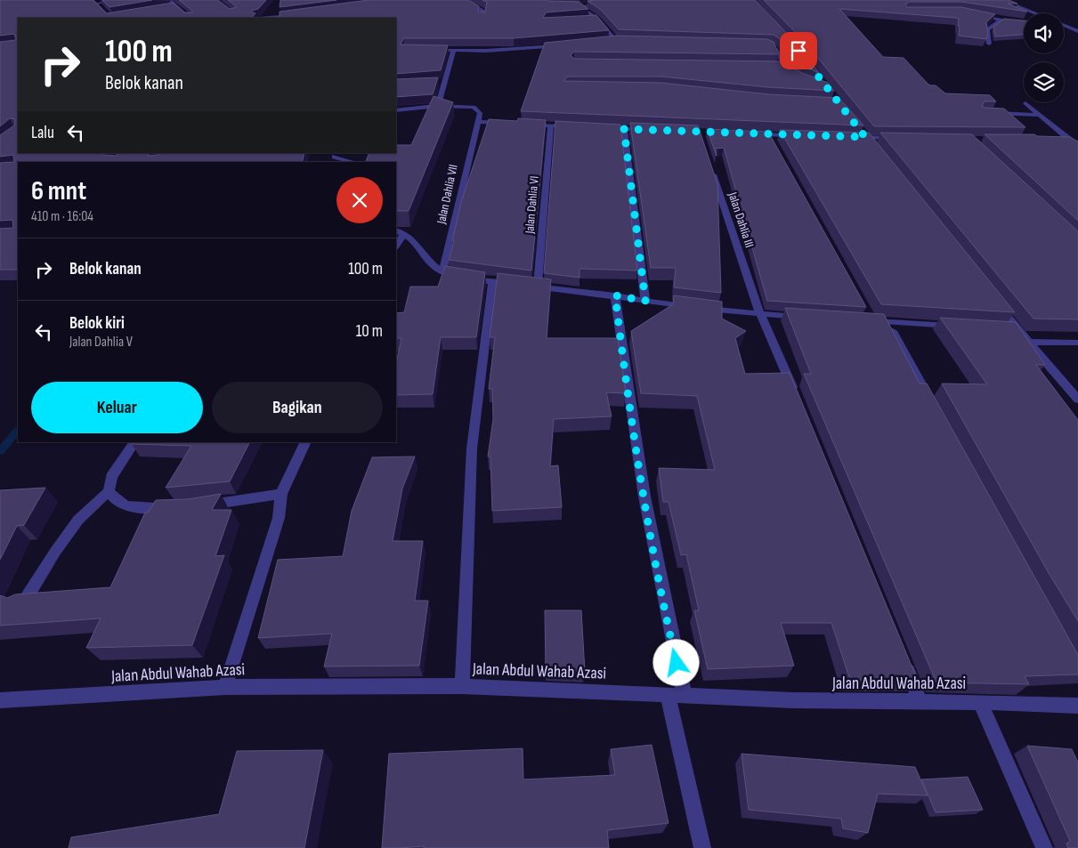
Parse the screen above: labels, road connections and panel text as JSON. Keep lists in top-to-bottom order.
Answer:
{
  "streets": {
    "street": [
      "Jalan Dahlia VII",
      "Jalan Dahlia VI",
      "Jalan Dahlia III",
      "Jalan Abdul Wahab Azasi"
    ]
  },
  "page": {
    "turn": ["100 m", "Belok kanan"],
    "then": "Lalu",
    "heading": ["6 mnt", "410 m · 16:04"],
    "list": [
      {
        "name": "Belok kanan",
        "value": "100 m"
      },
      {
        "name": "Belok kiri",
        "note": "Jalan Dahlia V",
        "value": "10 m"
      }
    ],
    "buttons": ["Keluar", "Bagikan"]
  }
}
